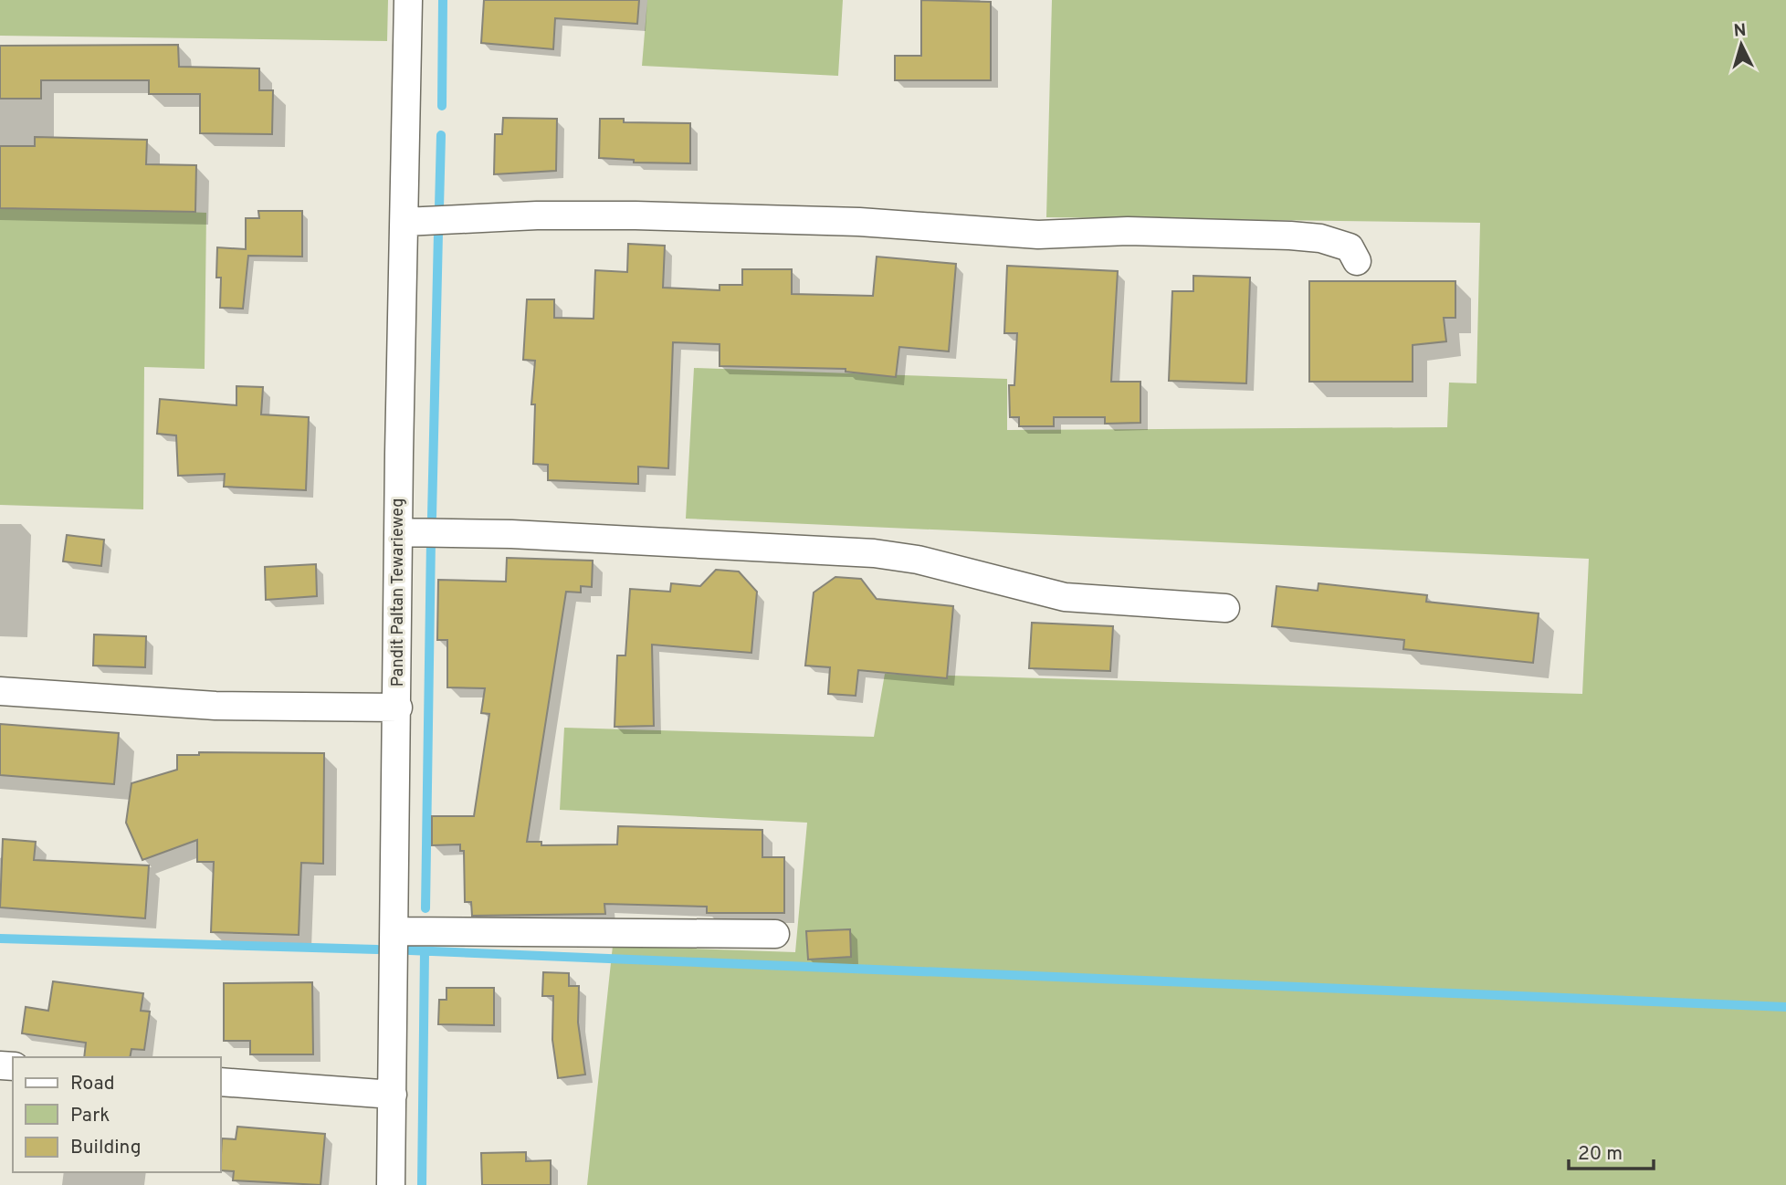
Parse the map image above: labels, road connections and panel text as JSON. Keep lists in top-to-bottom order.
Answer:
{
  "streets": {
    "street": ["Pandit Paltan Tewarieweg"]
  },
  "legend": ["Road", "Park", "Building"],
  "scale_bar": "20 m",
  "north": "top"
}
